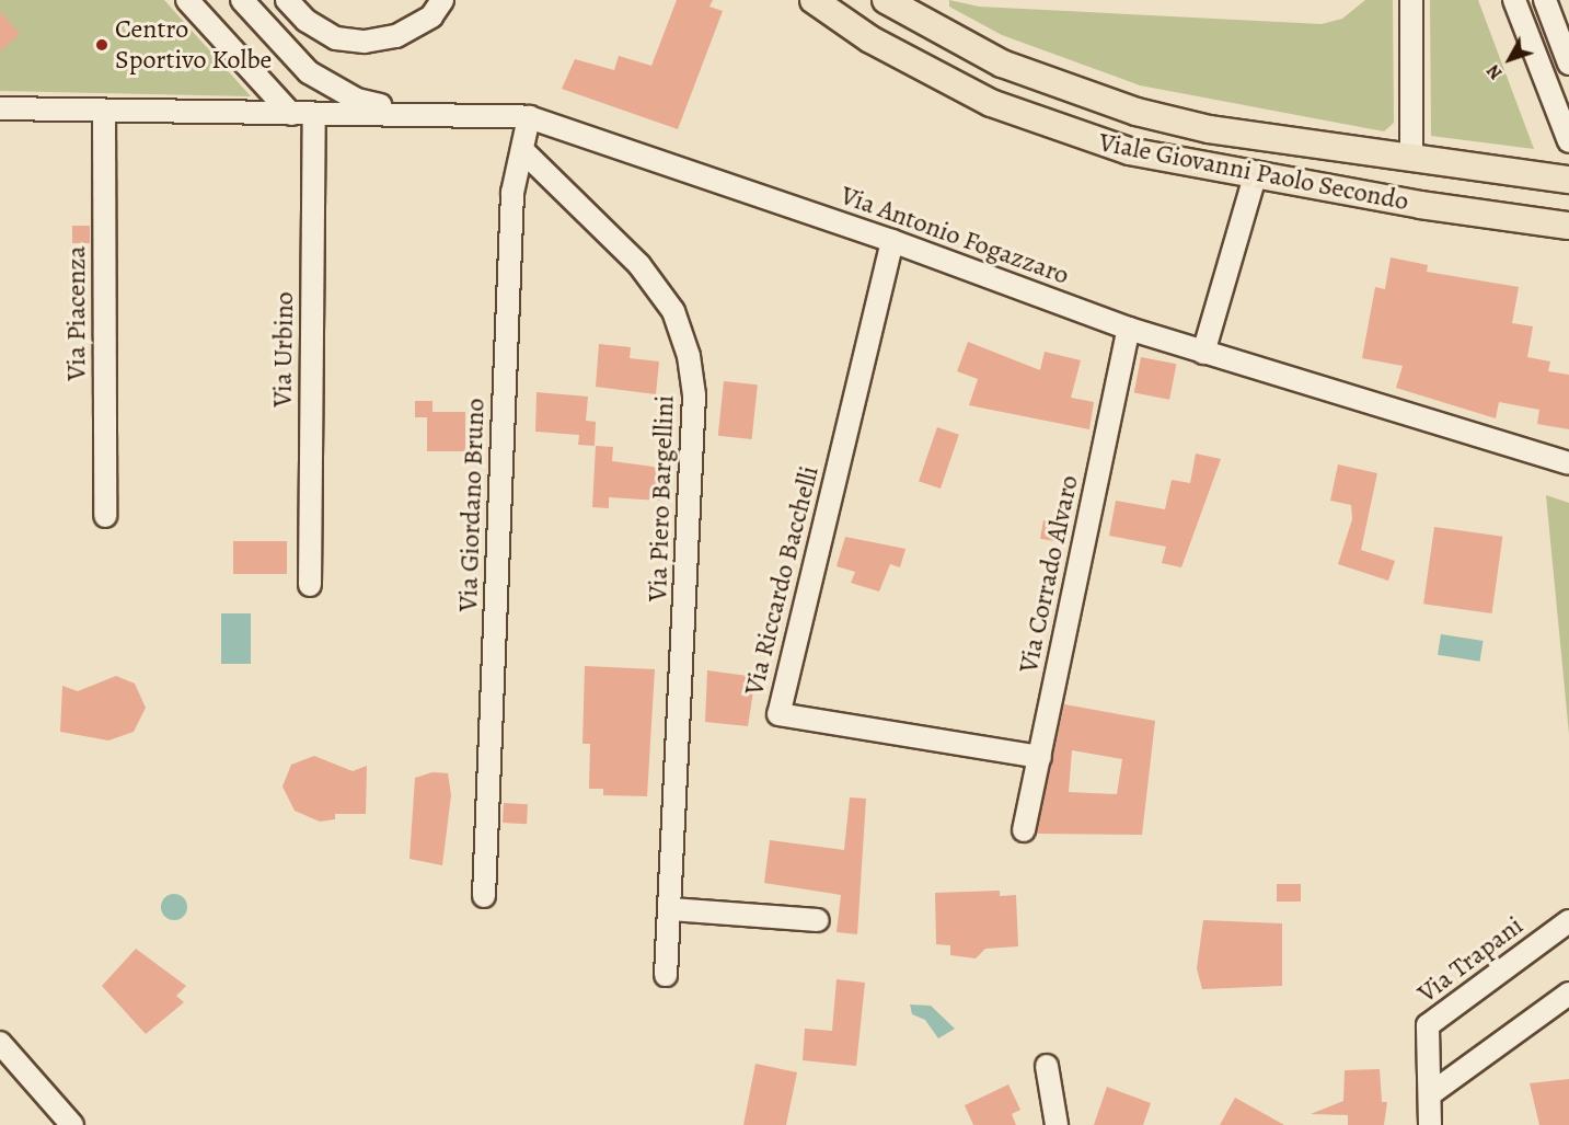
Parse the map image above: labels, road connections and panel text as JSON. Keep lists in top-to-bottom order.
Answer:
{
  "streets": {
    "main road": ["Viale Giovanni Paolo Secondo"],
    "street": [
      "Via Antonio Fogazzaro",
      "Via Piacenza",
      "Via Urbino",
      "Via Piero Bargellini",
      "Via Giordano Bruno",
      "Via Corrado Alvaro",
      "Via Riccardo Bacchelli",
      "Via Trapani"
    ]
  },
  "crossings": [
    ["Via Antonio Fogazzaro", "Via Piacenza"],
    ["Via Antonio Fogazzaro", "Via Urbino"],
    ["Via Antonio Fogazzaro", "Via Giordano Bruno"],
    ["Via Antonio Fogazzaro", "Via Corrado Alvaro"],
    ["Via Antonio Fogazzaro", "Via Riccardo Bacchelli"],
    ["Via Piero Bargellini", "Via Giordano Bruno"],
    ["Via Corrado Alvaro", "Via Riccardo Bacchelli"]
  ],
  "places": ["Centro Sportivo Kolbe"],
  "north": "bottom left"
}
